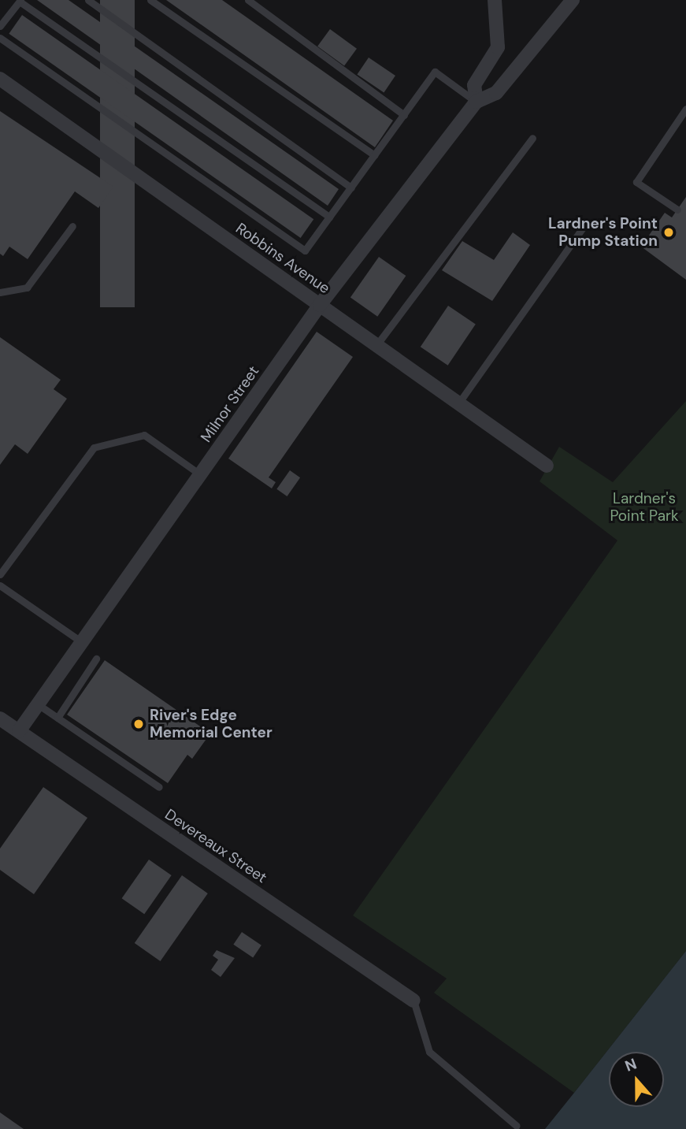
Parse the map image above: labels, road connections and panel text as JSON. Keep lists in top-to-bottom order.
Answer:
{
  "streets": {
    "street": ["Robbins Avenue", "Milnor Street", "Devereaux Street"]
  },
  "crossings": [
    ["Robbins Avenue", "Milnor Street"],
    ["Milnor Street", "Devereaux Street"]
  ],
  "parks": ["Lardner's Point Park"],
  "places": ["Lardner's Point Pump Station", "River's Edge Memorial Center"],
  "north": "top"
}
